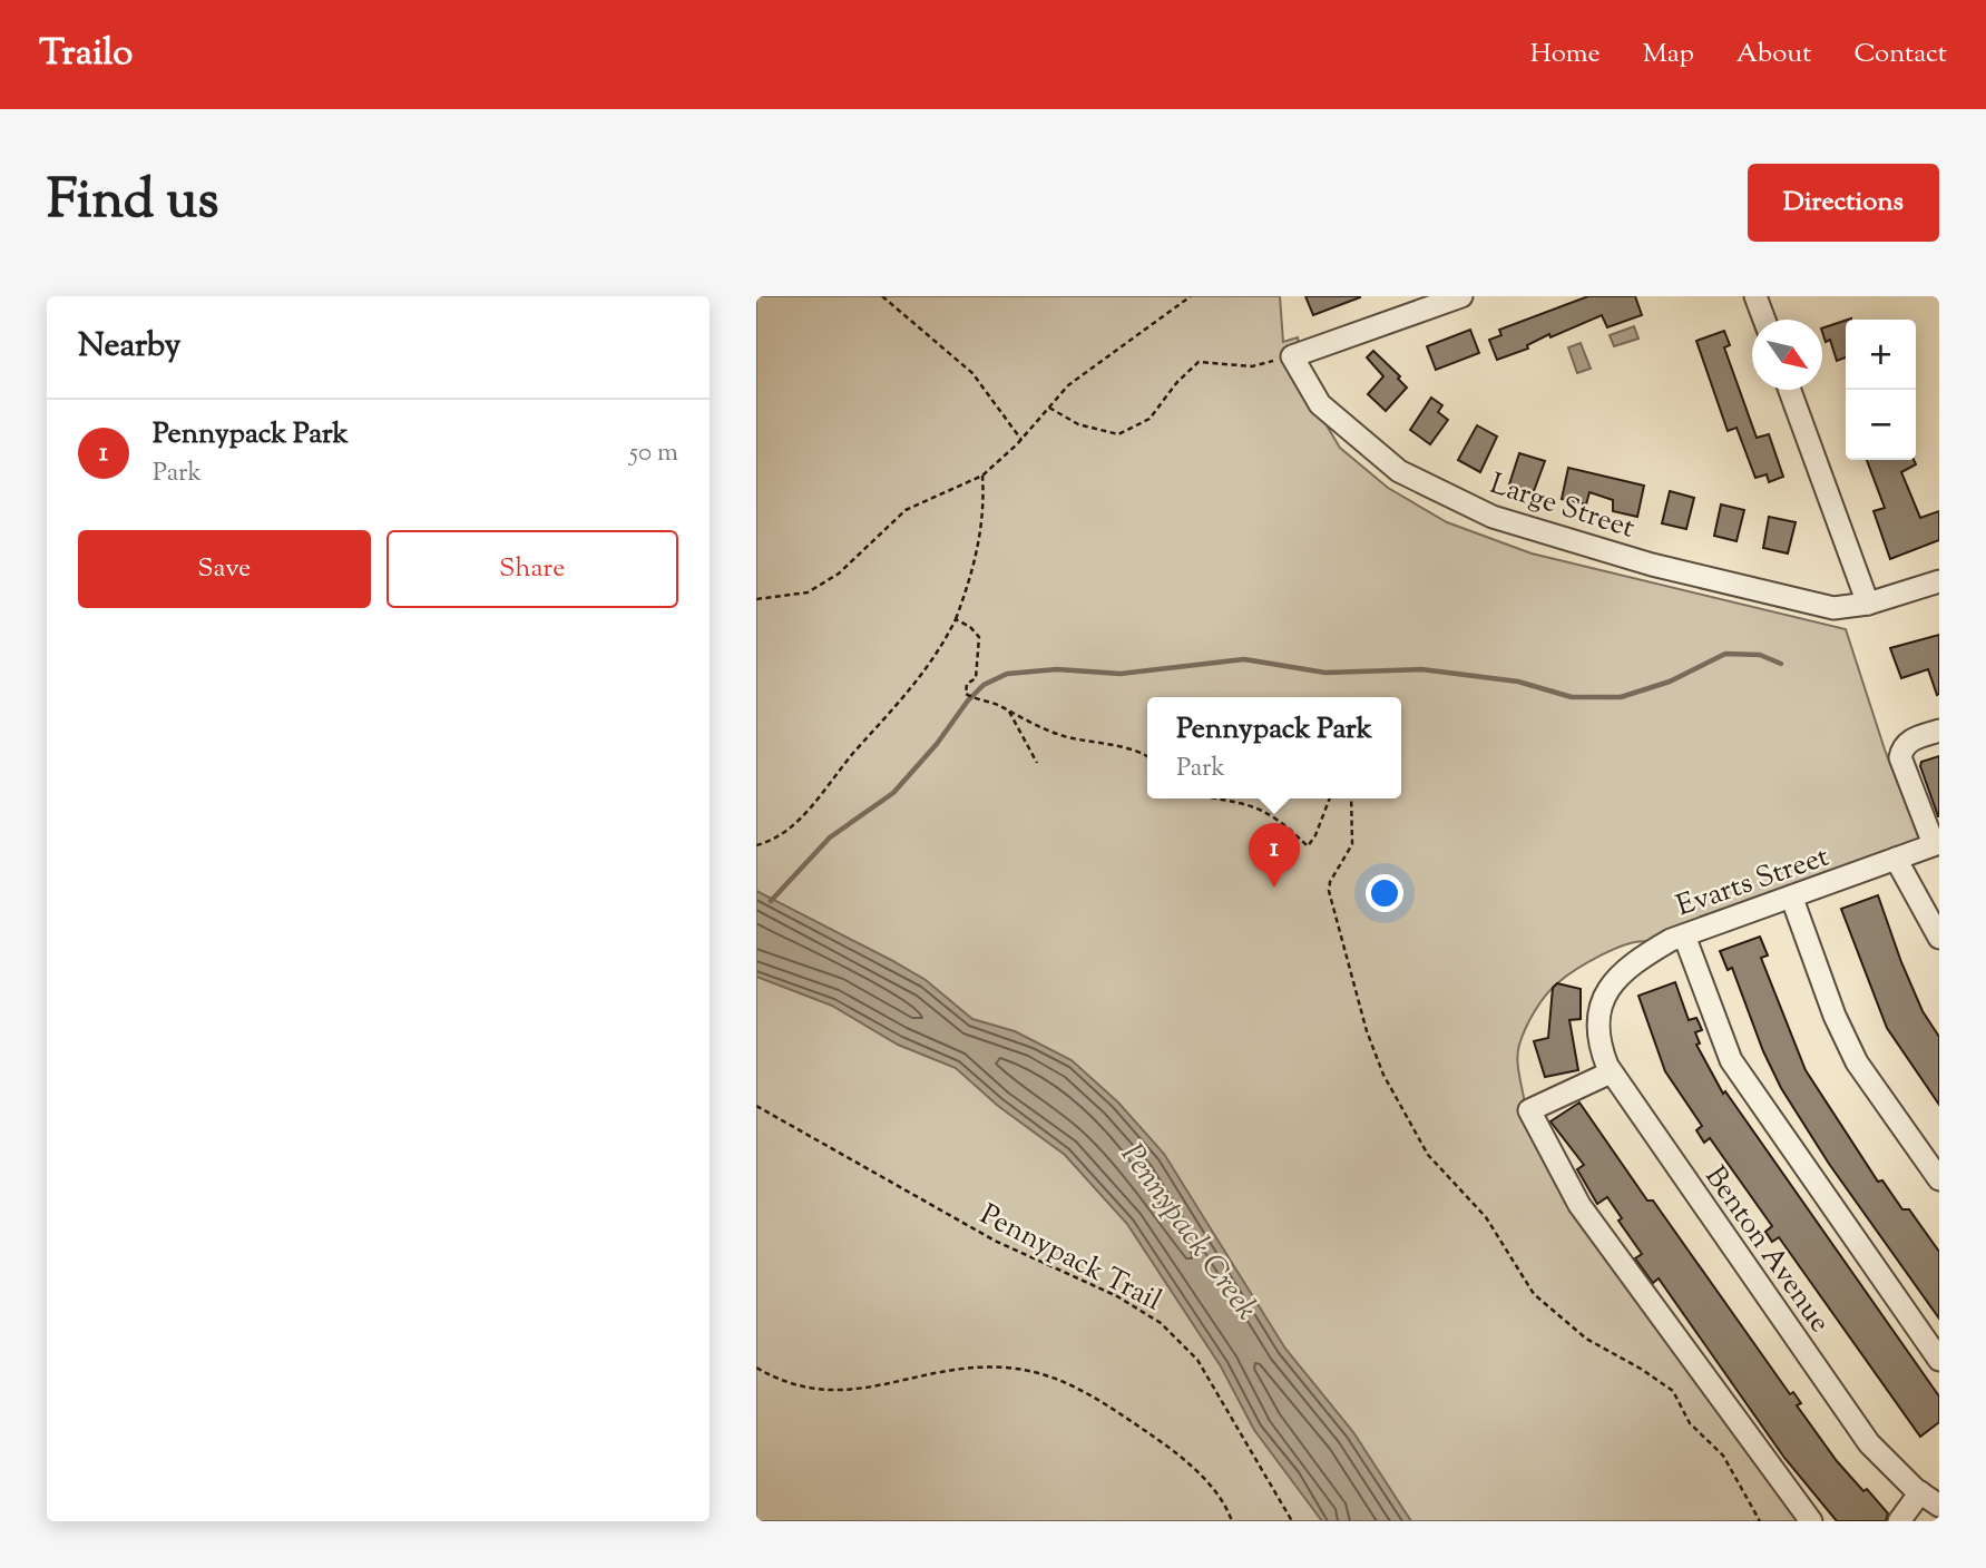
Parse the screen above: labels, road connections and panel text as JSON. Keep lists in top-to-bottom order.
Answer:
{
  "streets": {
    "street": ["Large Street", "Evarts Street", "Benton Avenue"],
    "path": ["Pennypack Trail"]
  },
  "crossings": [
    ["Evarts Street", "Benton Avenue"]
  ],
  "water": ["Pennypack Creek"],
  "north": "bottom right",
  "page": {
    "header": "Trailo",
    "nav": [
      "Home",
      "Map",
      "About",
      "Contact"
    ],
    "title": "Find us",
    "buttons": [
      "Directions",
      ["Save", "Share"]
    ],
    "heading": "Nearby",
    "map_buttons": ["+", "−"],
    "list": [
      {
        "mark": "1",
        "name": "Pennypack Park",
        "note": "Park",
        "value": "50 m"
      }
    ],
    "popup": ["Pennypack Park", "Park"],
    "pins": "1"
  }
}
